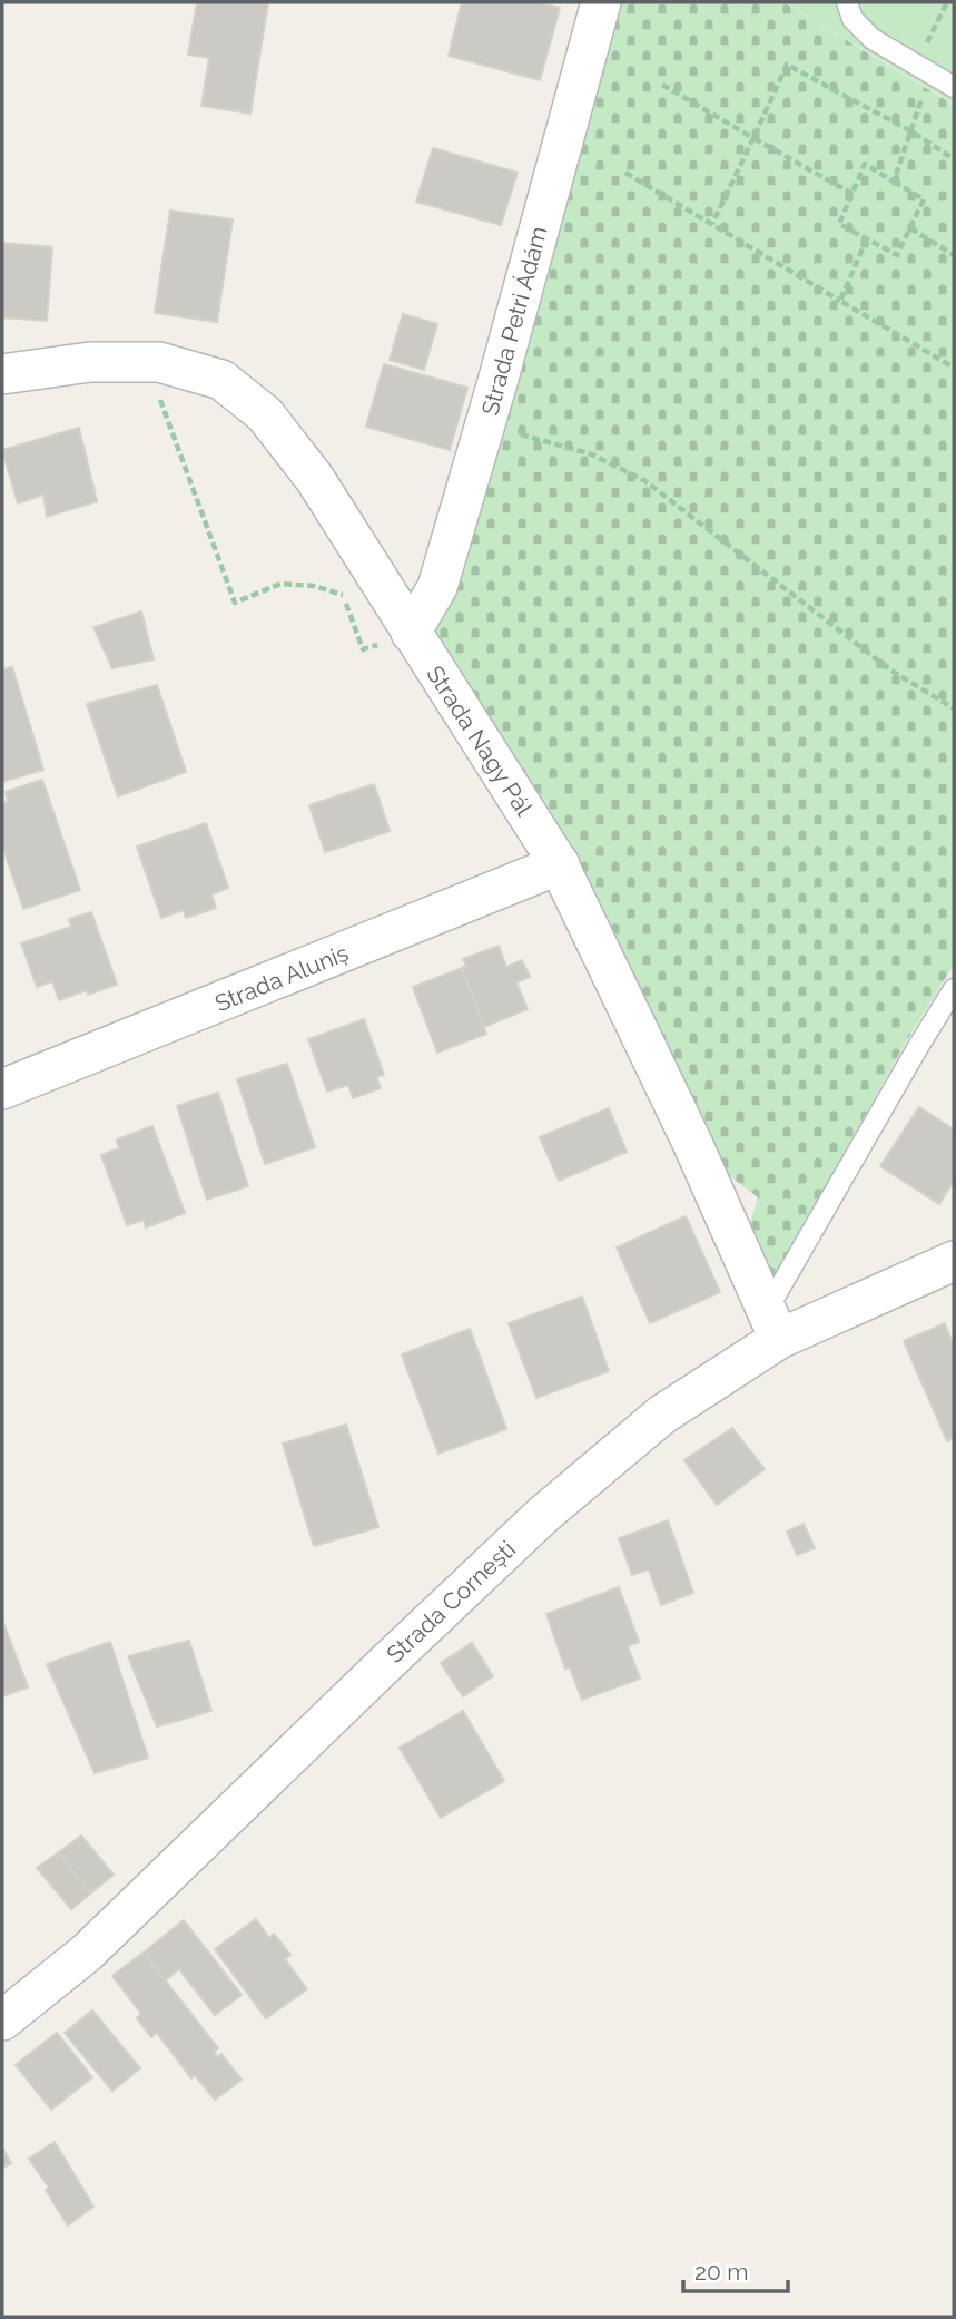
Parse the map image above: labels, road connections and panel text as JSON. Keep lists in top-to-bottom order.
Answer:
{
  "streets": {
    "street": [
      "Strada Petri Ádám",
      "Strada Nagy Pál",
      "Strada Aluniș",
      "Strada Cornești"
    ]
  },
  "crossings": [
    ["Strada Petri Ádám", "Strada Nagy Pál"],
    ["Strada Nagy Pál", "Strada Aluniș"],
    ["Strada Nagy Pál", "Strada Cornești"]
  ],
  "scale_bar": "20 m"
}
